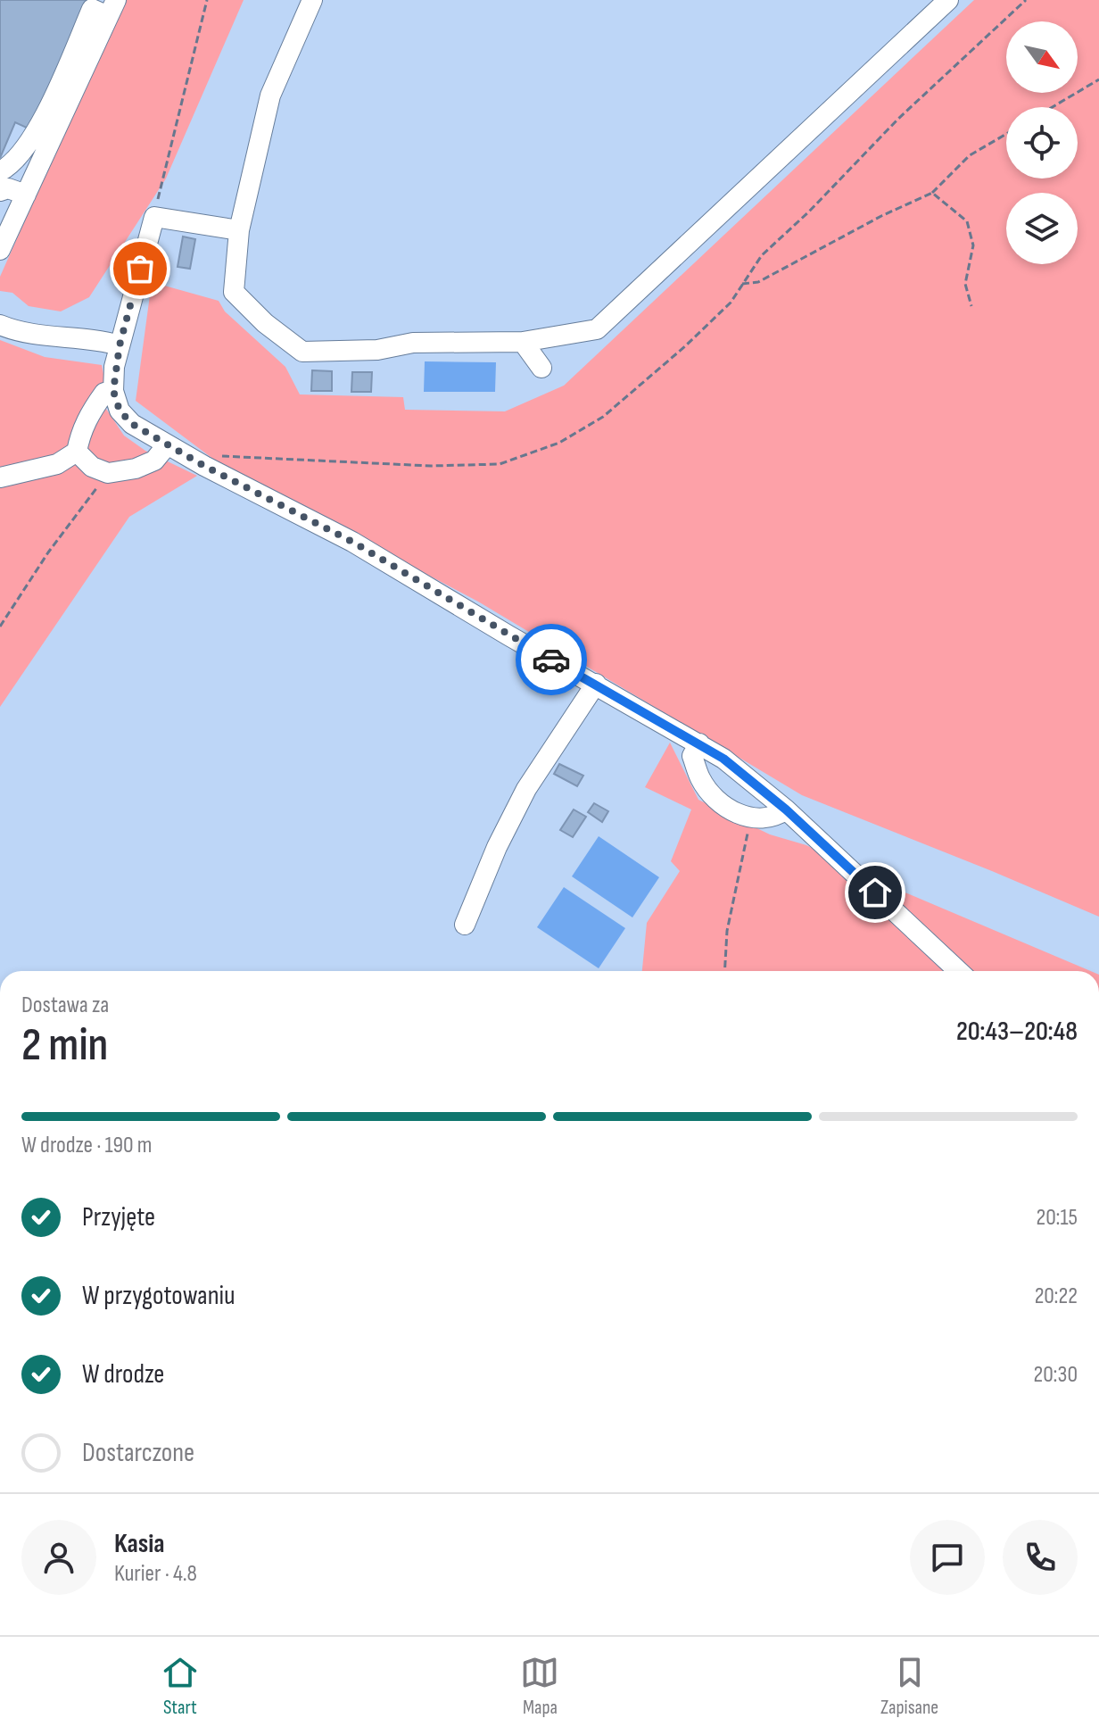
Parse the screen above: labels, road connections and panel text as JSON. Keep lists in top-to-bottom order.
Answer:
{
  "north": "bottom right",
  "page": {
    "heading": ["2 min", "Dostawa za", "20:43–20:48"],
    "panel": ["Kasia", "Kurier · 4.8"],
    "bar": "W drodze · 190 m",
    "list": [
      ["Przyjęte", "20:15"],
      ["W przygotowaniu", "20:22"],
      ["W drodze", "20:30"],
      "Dostarczone"
    ],
    "tabs": ["Start", "Mapa", "Zapisane"]
  }
}
